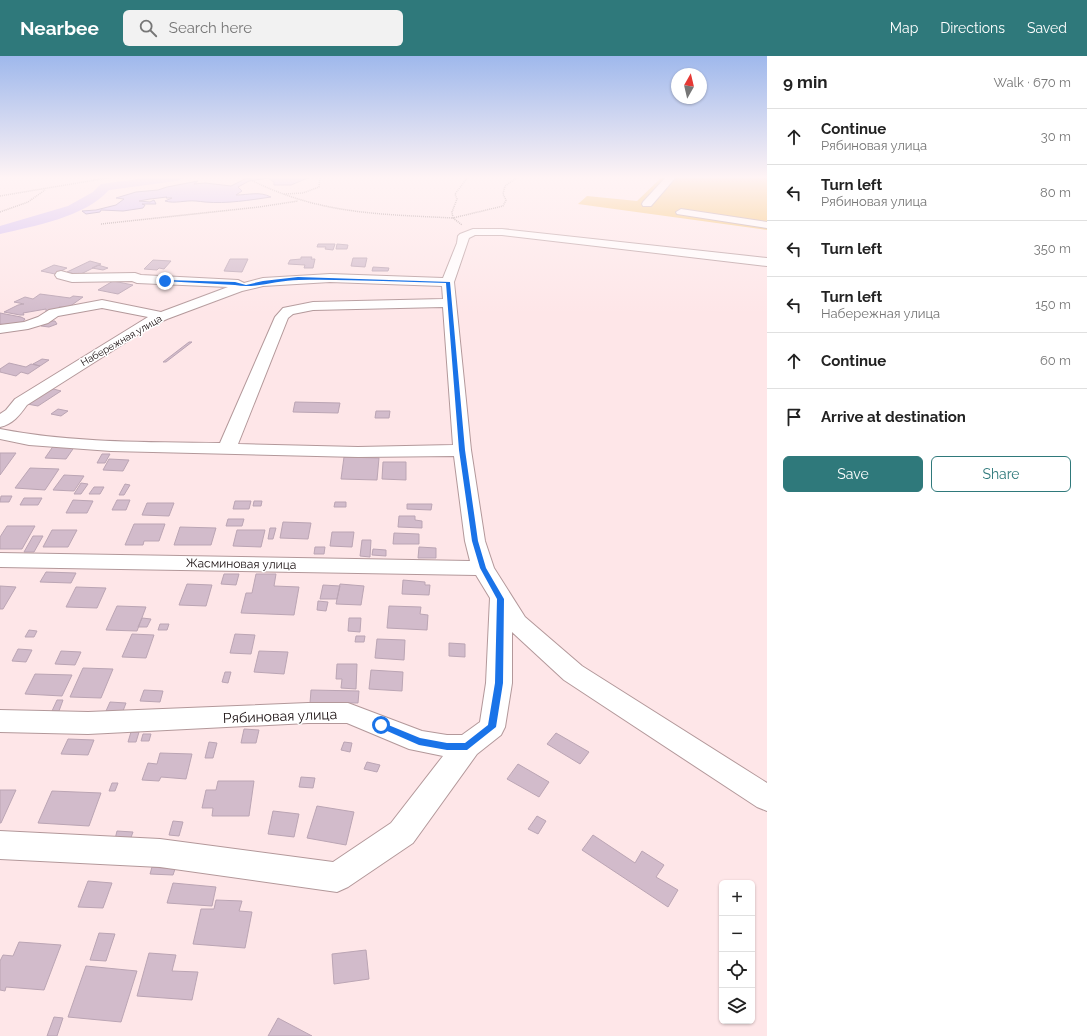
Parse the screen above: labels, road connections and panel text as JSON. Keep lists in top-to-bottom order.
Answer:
{
  "streets": {
    "street": ["Набережная улица", "Жасминовая улица", "Рябиновая улица"]
  },
  "north": "top",
  "page": {
    "header": "Nearbee",
    "search": "Search here",
    "nav": ["Map", "Directions", "Saved"],
    "heading": ["9 min", "Walk · 670 m"],
    "list": [
      ["Continue", "Рябиновая улица", "30 m"],
      ["Turn left", "Рябиновая улица", "80 m"],
      ["Turn left", "350 m"],
      ["Turn left", "Набережная улица", "150 m"],
      ["Continue", "60 m"],
      "Arrive at destination"
    ],
    "buttons": ["Save", "Share"],
    "map_buttons": ["+", "−"]
  }
}
